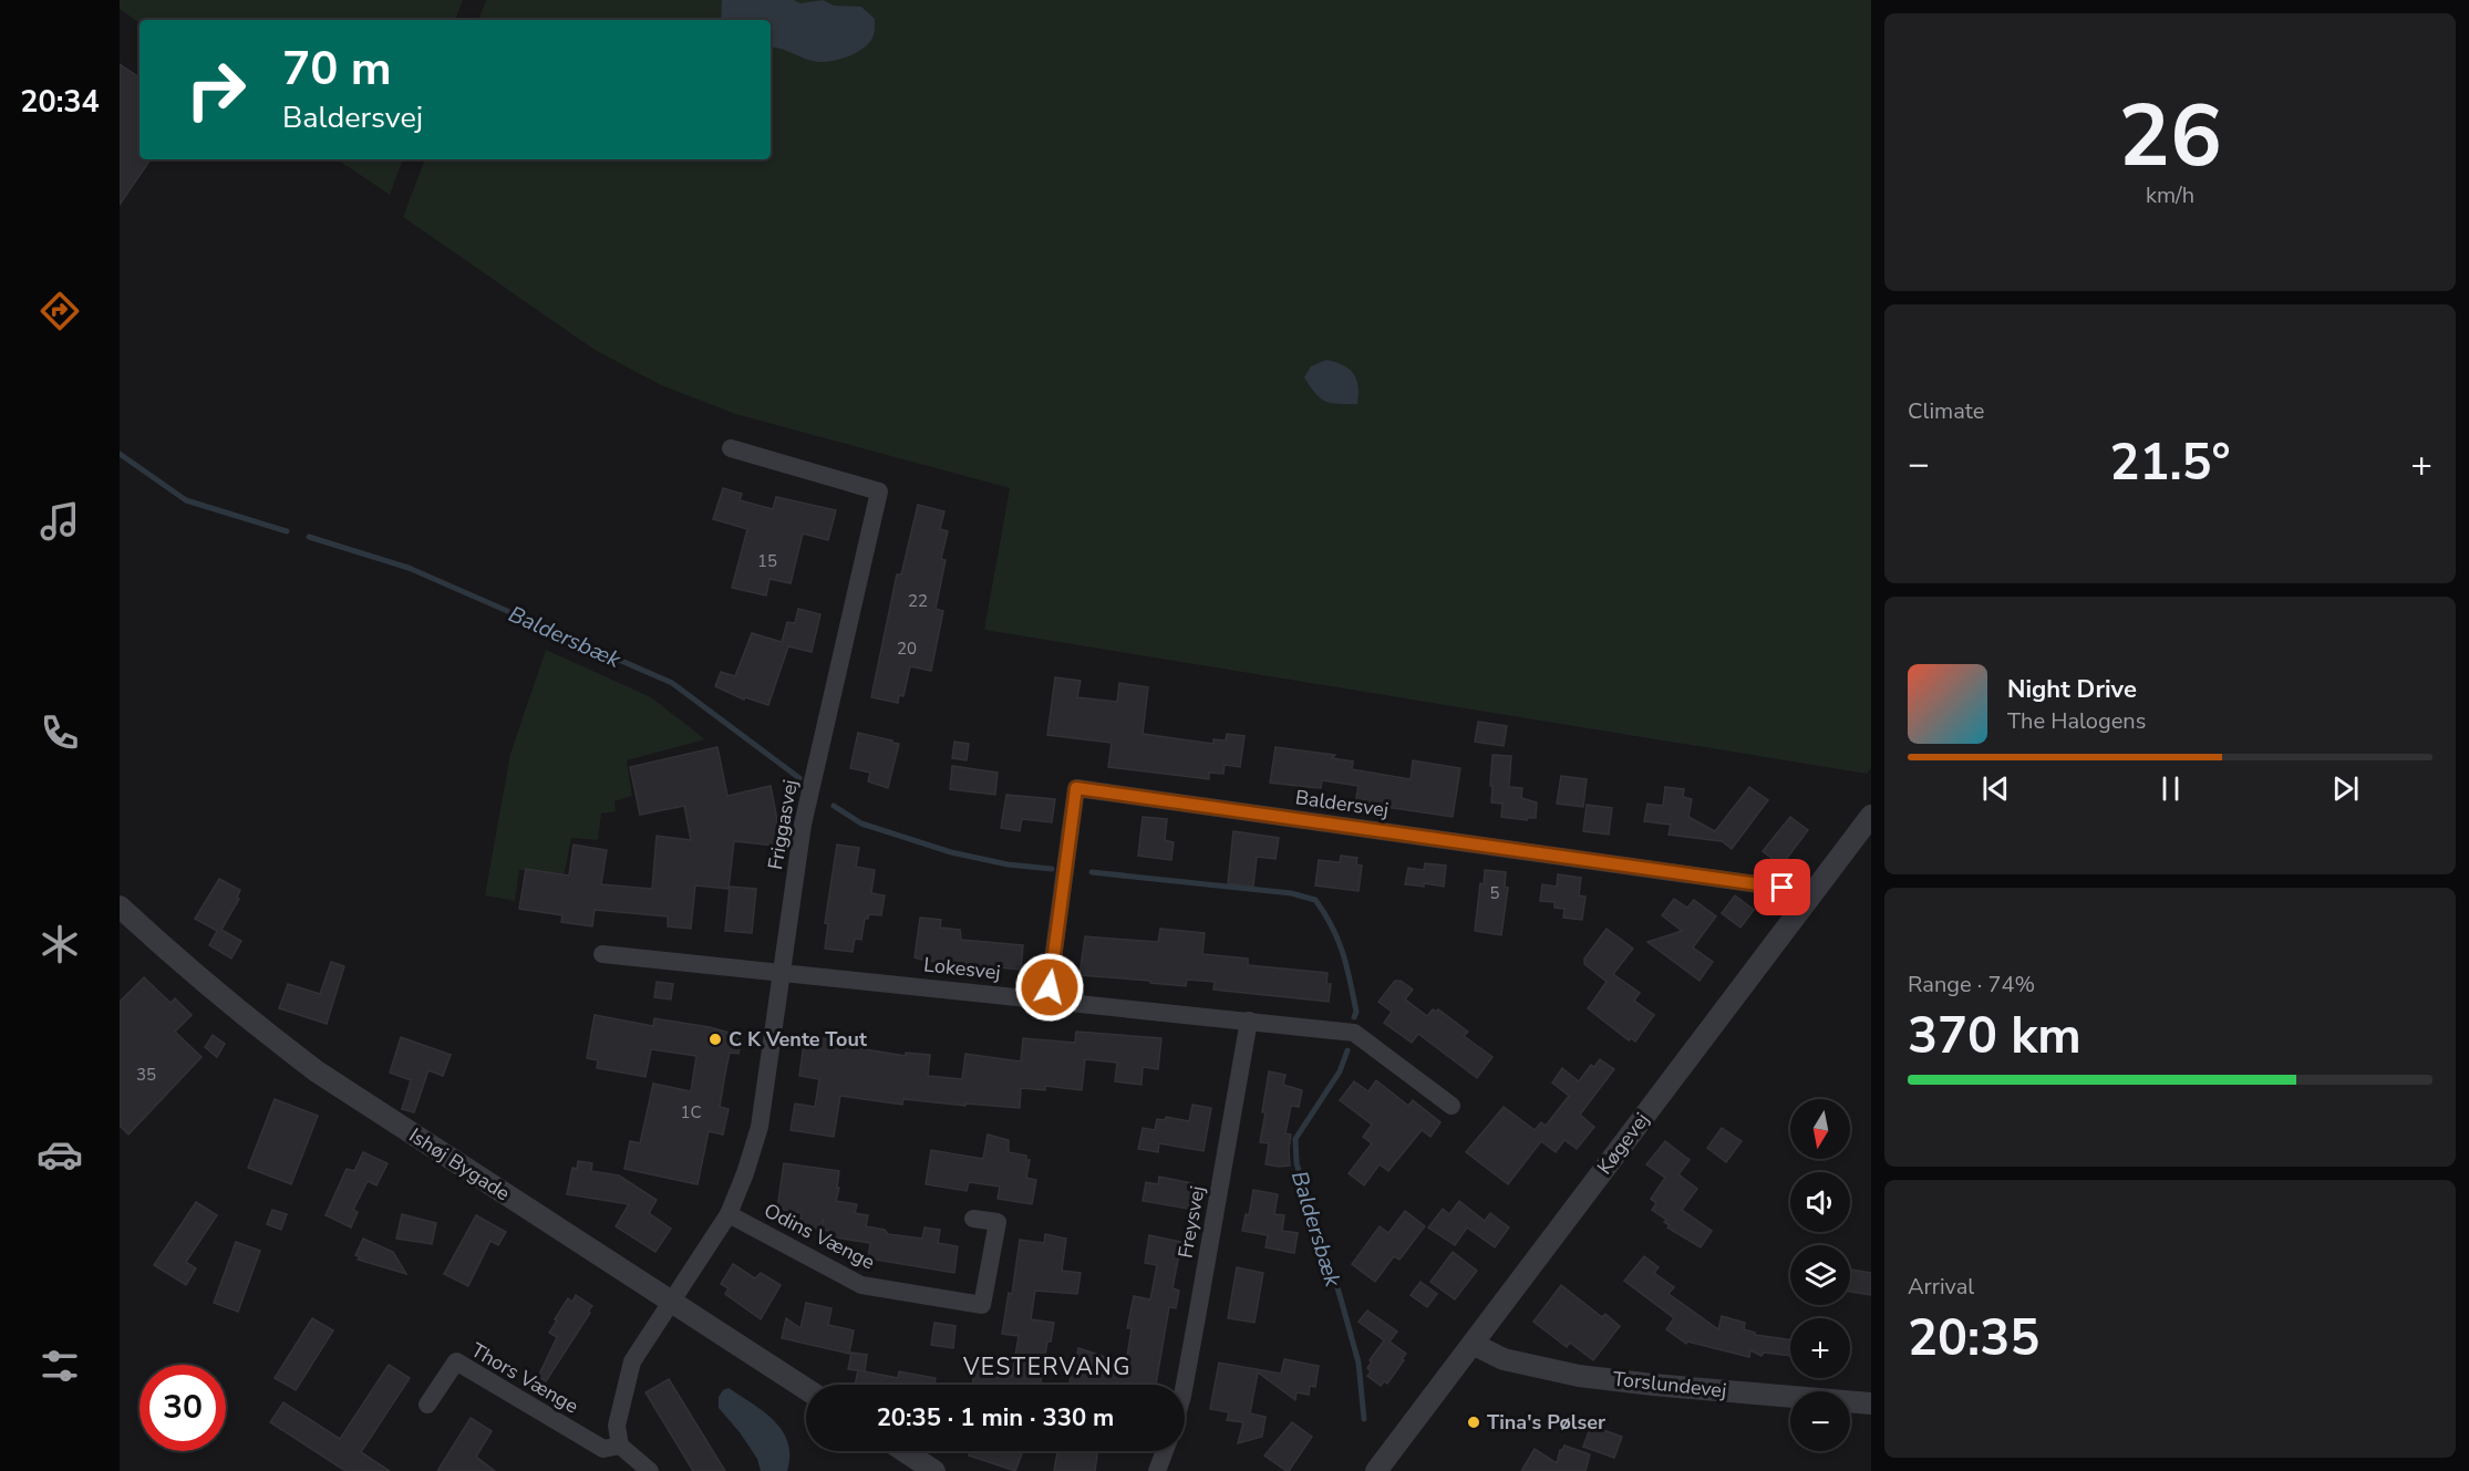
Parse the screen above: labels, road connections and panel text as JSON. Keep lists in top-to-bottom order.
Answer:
{
  "streets": {
    "street": [
      "Baldersvej",
      "Friggasvej",
      "Lokesvej",
      "Køgevej",
      "Ishøj Bygade",
      "Freysvej",
      "Odins Vænge",
      "Thors Vænge",
      "Torslundevej"
    ]
  },
  "crossings": [
    ["Baldersvej", "Lokesvej"],
    ["Baldersvej", "Køgevej"],
    ["Friggasvej", "Lokesvej"],
    ["Friggasvej", "Ishøj Bygade"],
    ["Friggasvej", "Odins Vænge"],
    ["Lokesvej", "Freysvej"],
    ["Køgevej", "Torslundevej"]
  ],
  "districts": ["VESTERVANG"],
  "water": ["Baldersbæk"],
  "places": ["C K Vente Tout", "Tina's Pølser"],
  "house_numbers": [
    "15",
    "22",
    "20",
    "5",
    "35",
    "1C"
  ],
  "north": "bottom",
  "page": {
    "tabs": "20:34",
    "tile": [
      ["26", "km/h"],
      "Climate",
      ["Range · 74%", "370 km"],
      ["Arrival", "20:35"]
    ],
    "turn": ["70 m", "Baldersvej"],
    "heat": ["−", "21.5°", "+"],
    "song": ["Night Drive", "The Halogens"],
    "map_buttons": ["+", "−"],
    "limit": "30",
    "trip": "20:35 · 1 min · 330 m"
  }
}
